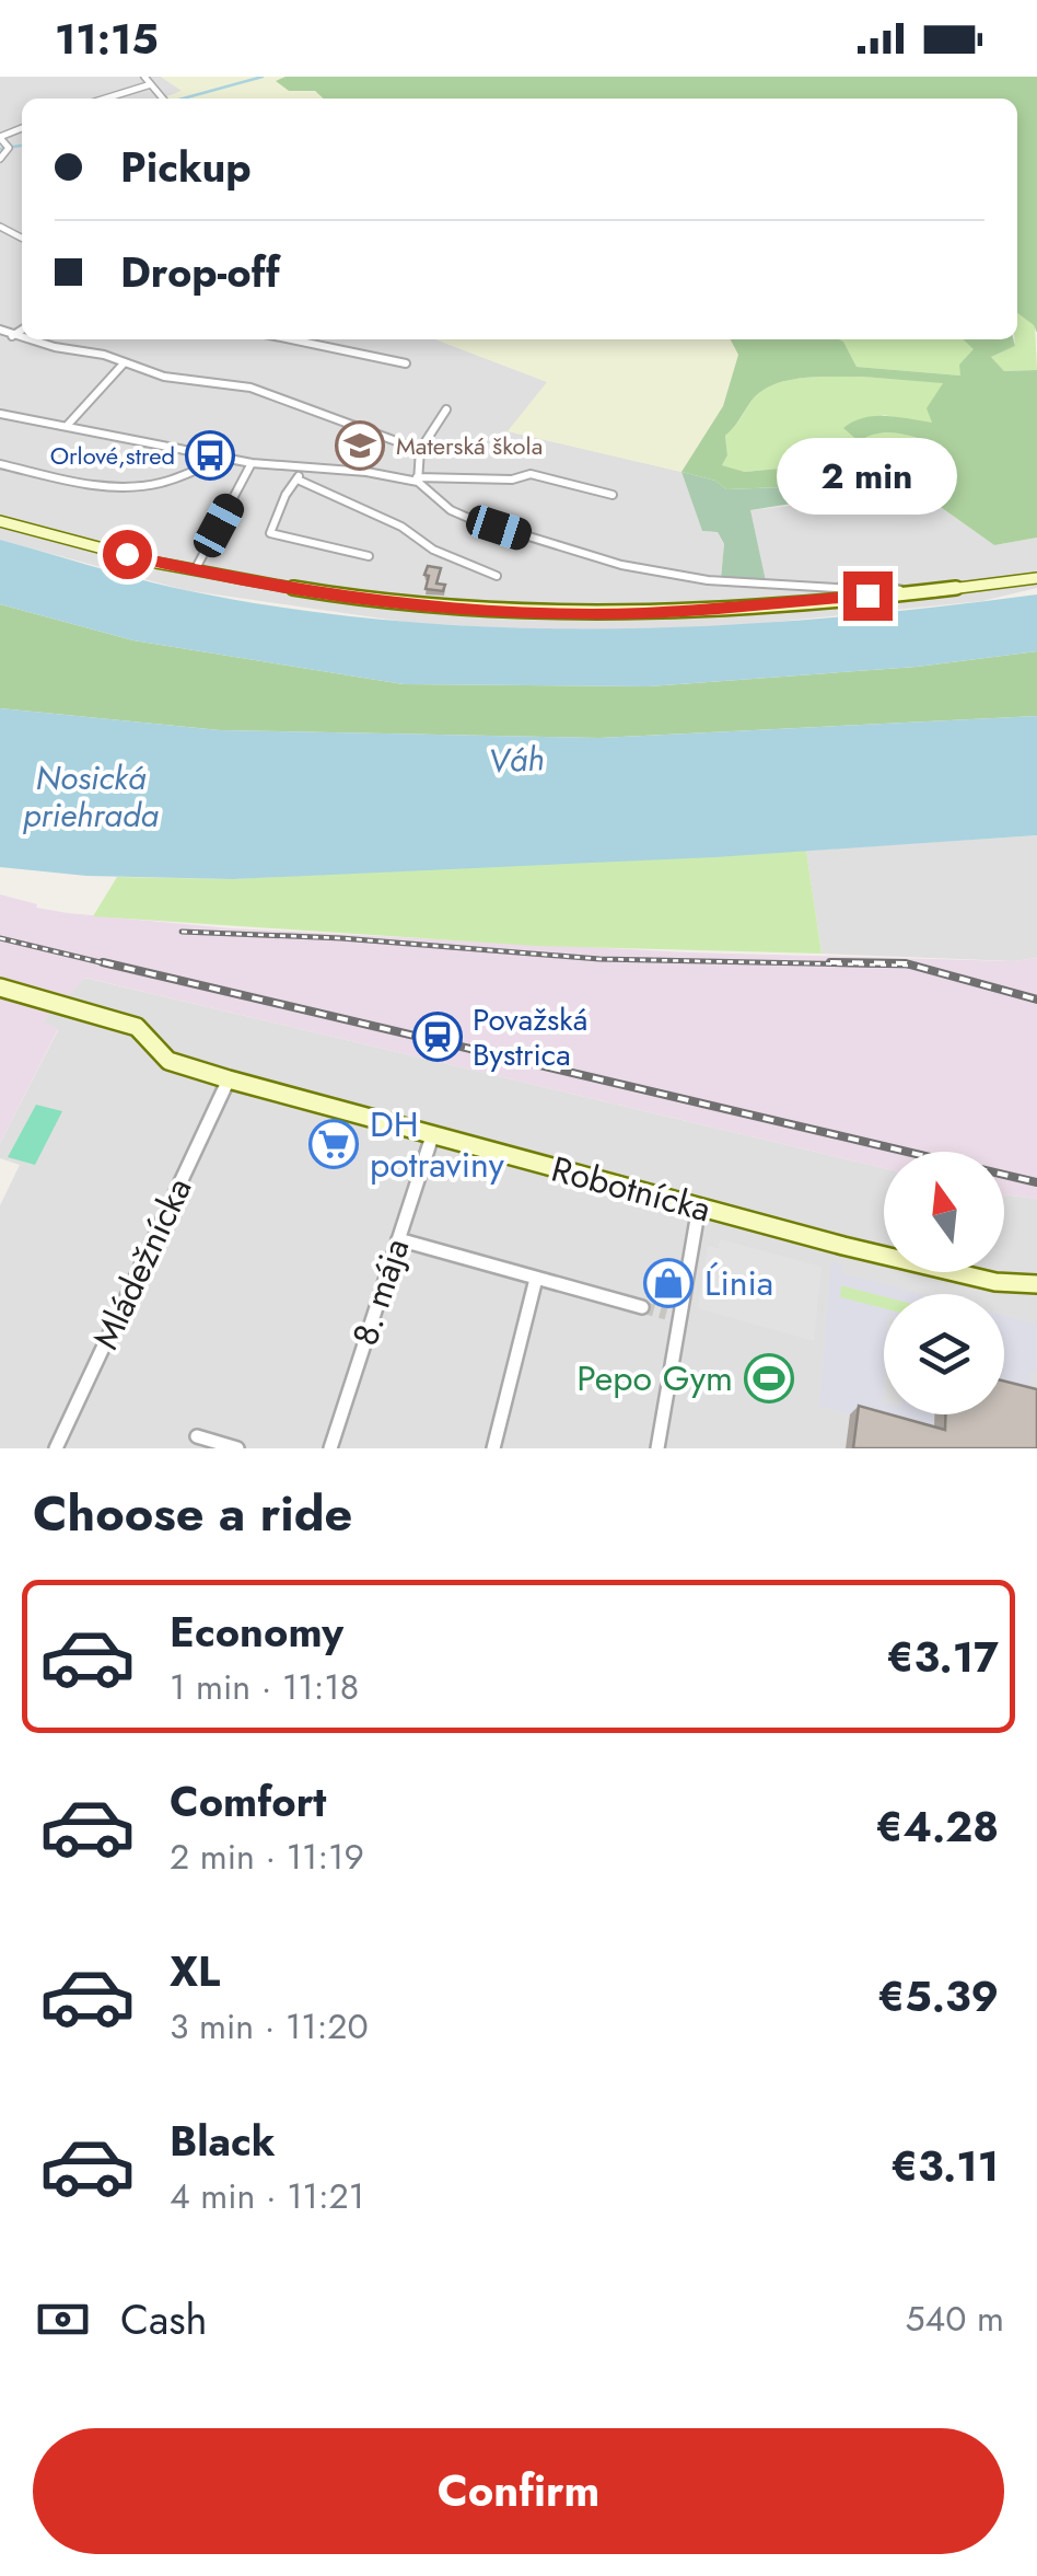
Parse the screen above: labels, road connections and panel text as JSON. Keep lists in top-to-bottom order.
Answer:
{
  "streets": {
    "main road": ["Robotnícka"],
    "street": ["Mládežnícka", "8. mája"]
  },
  "crossings": [
    ["Robotnícka", "Mládežnícka"],
    ["Robotnícka", "8. mája"]
  ],
  "water": ["Váh", "Nosická priehrada"],
  "places": {
    "school or university": ["Materská škola"],
    "bus stop": ["Orlové,stred"],
    "station": ["Považská Bystrica"],
    "supermarket": ["DH potraviny"],
    "shop": ["Ĺinia"],
    "sports": ["Pepo Gym"]
  },
  "north": "top",
  "page": {
    "status": "11:15",
    "banner": ["Pickup", "Drop-off"],
    "bubble": "2 min",
    "heading": "Choose a ride",
    "list": [
      {
        "name": "Economy",
        "note": "1 min · 11:18",
        "value": "€3.17"
      },
      {
        "name": "Comfort",
        "note": "2 min · 11:19",
        "value": "€4.28"
      },
      {
        "name": "XL",
        "note": "3 min · 11:20",
        "value": "€5.39"
      },
      {
        "name": "Black",
        "note": "4 min · 11:21",
        "value": "€3.11"
      }
    ],
    "pay": ["Cash", "540 m"],
    "buttons": "Confirm"
  }
}
